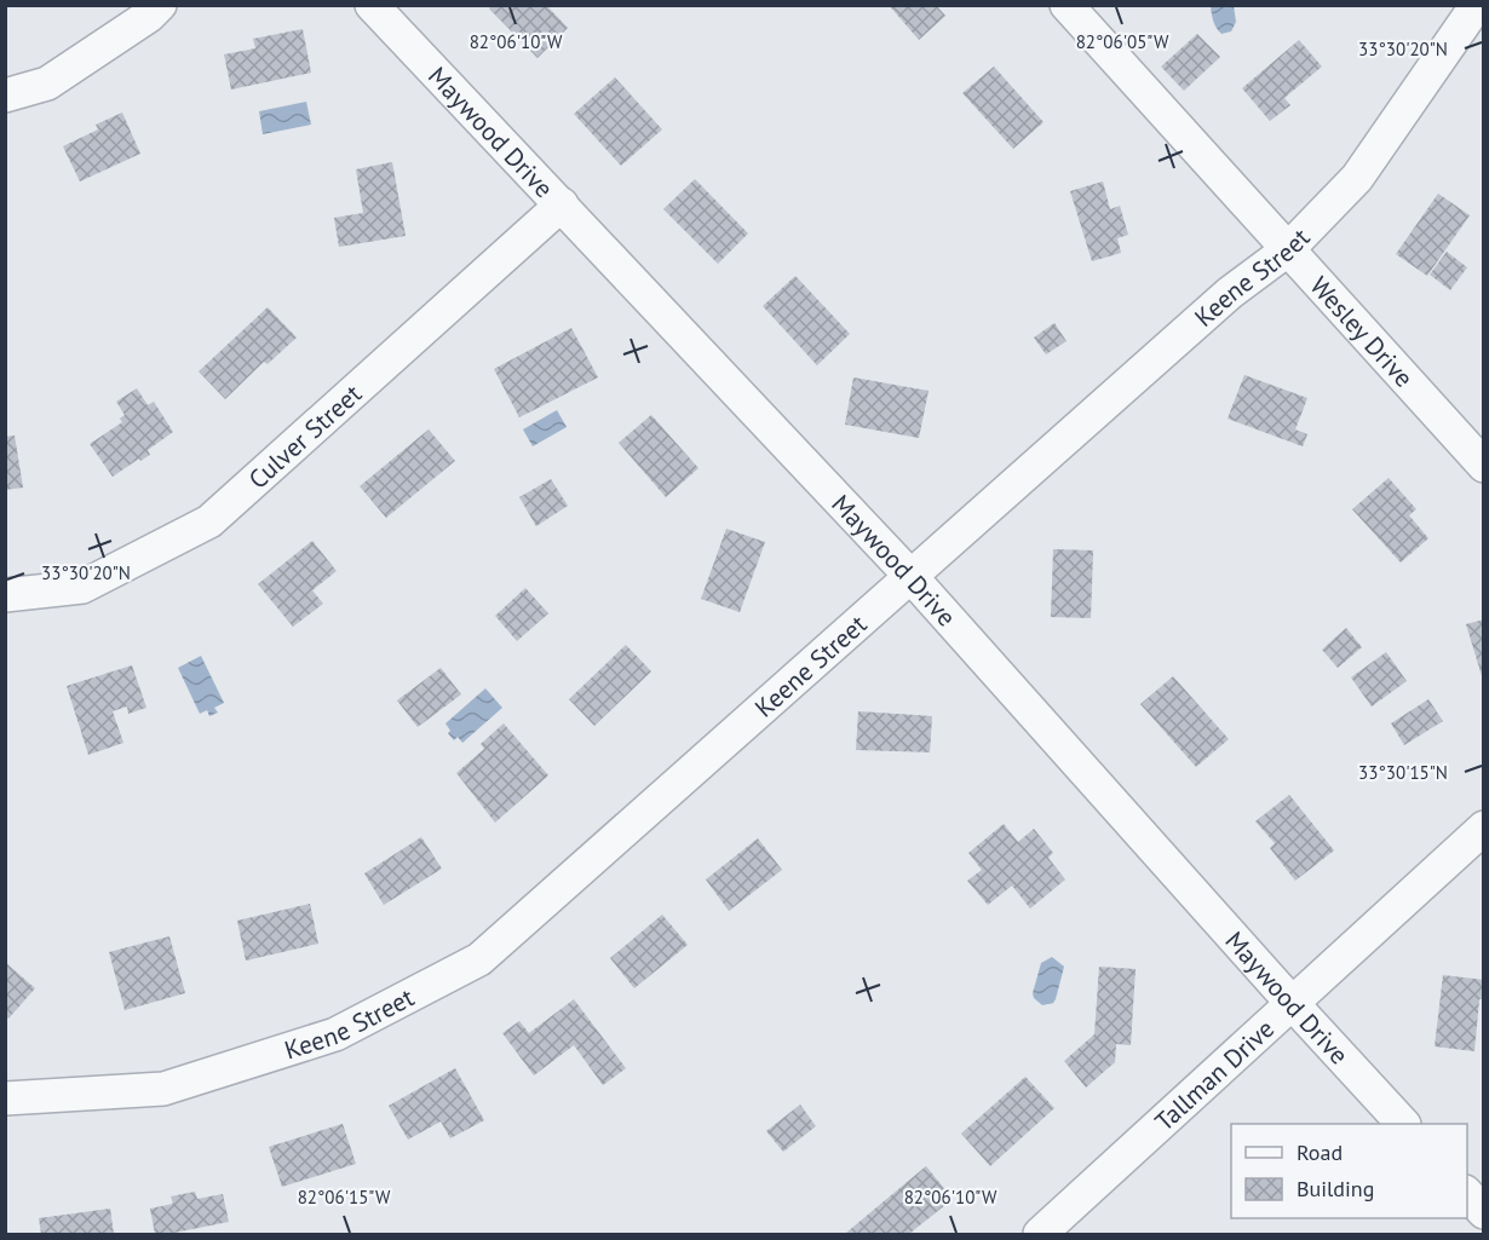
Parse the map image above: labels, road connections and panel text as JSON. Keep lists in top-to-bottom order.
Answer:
{
  "streets": {
    "street": [
      "Maywood Drive",
      "Keene Street",
      "Wesley Drive",
      "Culver Street",
      "Tallman Drive"
    ]
  },
  "crossings": [
    ["Maywood Drive", "Keene Street"],
    ["Maywood Drive", "Culver Street"],
    ["Maywood Drive", "Tallman Drive"],
    ["Keene Street", "Wesley Drive"]
  ],
  "legend": ["Road", "Building"],
  "coordinates": [
    "82°06'10\"W",
    "82°06'05\"W",
    "33°30'20\"N",
    "33°30'15\"N",
    "82°06'15\"W"
  ]
}
